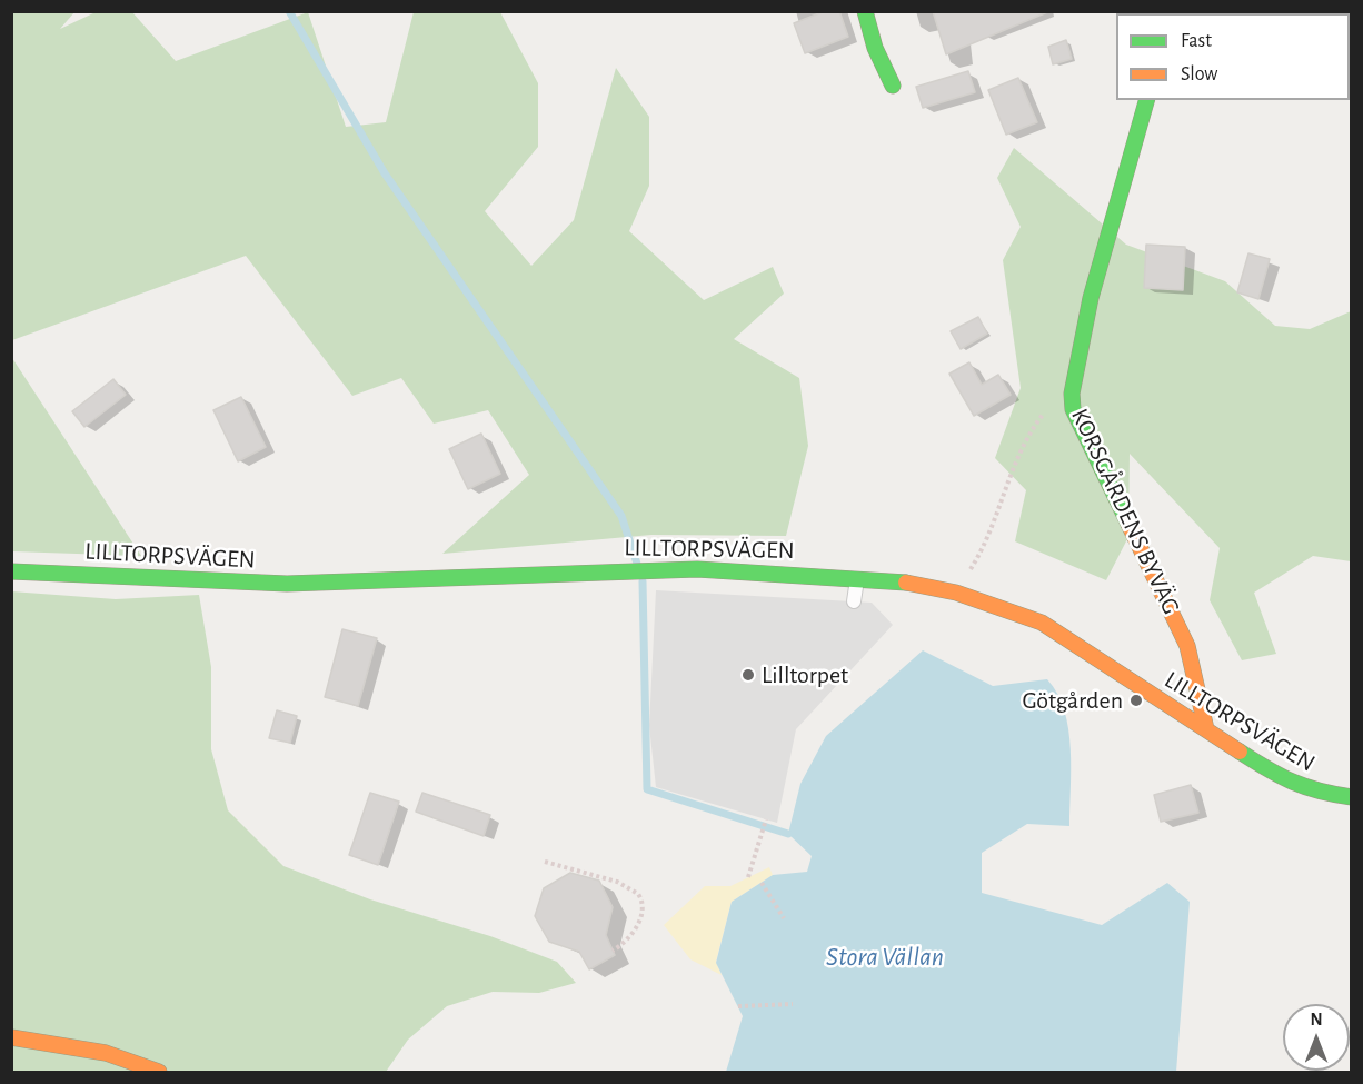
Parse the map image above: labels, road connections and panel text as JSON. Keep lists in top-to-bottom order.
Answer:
{
  "streets": {
    "street": ["KORSGÅRDENS BYVÄG", "LILLTORPSVÄGEN"]
  },
  "crossings": [
    ["KORSGÅRDENS BYVÄG", "LILLTORPSVÄGEN"]
  ],
  "water": ["Stora Vällan"],
  "places": ["Lilltorpet", "Götgården"],
  "legend": ["Fast", "Slow"],
  "north": "top"
}
